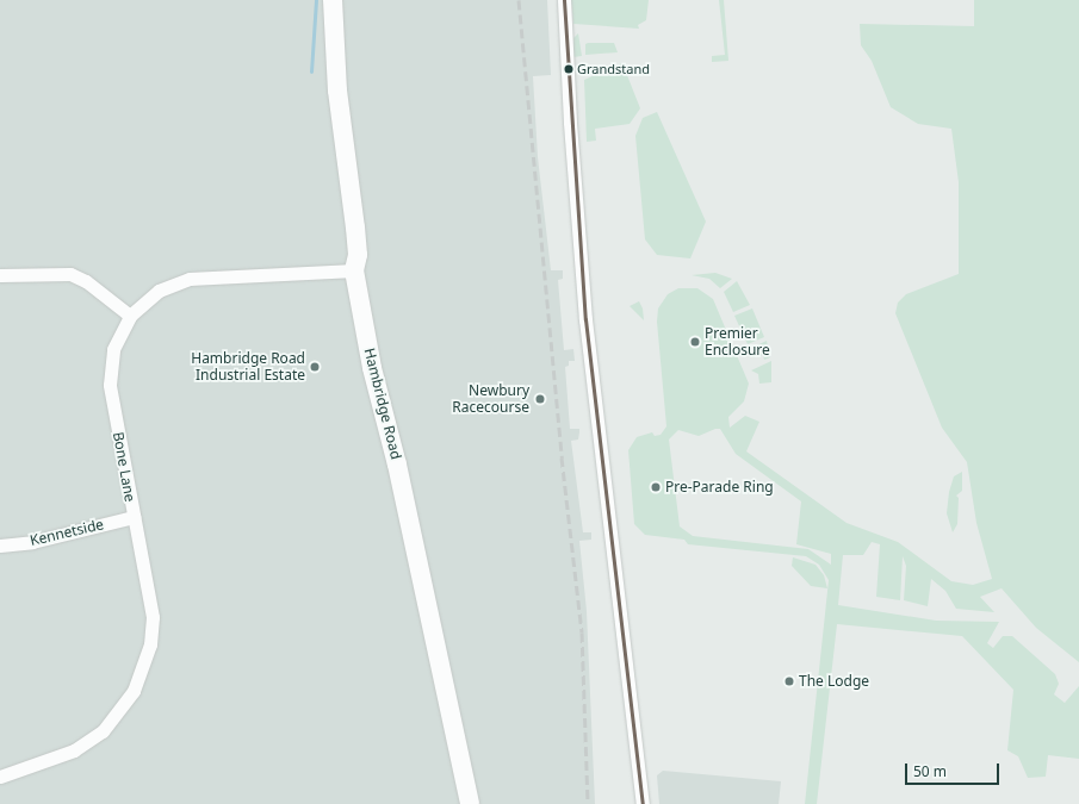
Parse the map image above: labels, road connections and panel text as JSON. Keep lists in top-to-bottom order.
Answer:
{
  "streets": {
    "main road": ["Hambridge Road"],
    "street": ["Bone Lane", "Kennetside"]
  },
  "crossings": [
    ["Hambridge Road", "Bone Lane"],
    ["Bone Lane", "Kennetside"]
  ],
  "places": [
    "Grandstand",
    "Premier Enclosure",
    "Hambridge Road Industrial Estate",
    "Newbury Racecourse",
    "Pre-Parade Ring",
    "The Lodge"
  ],
  "scale_bar": "50 m"
}
